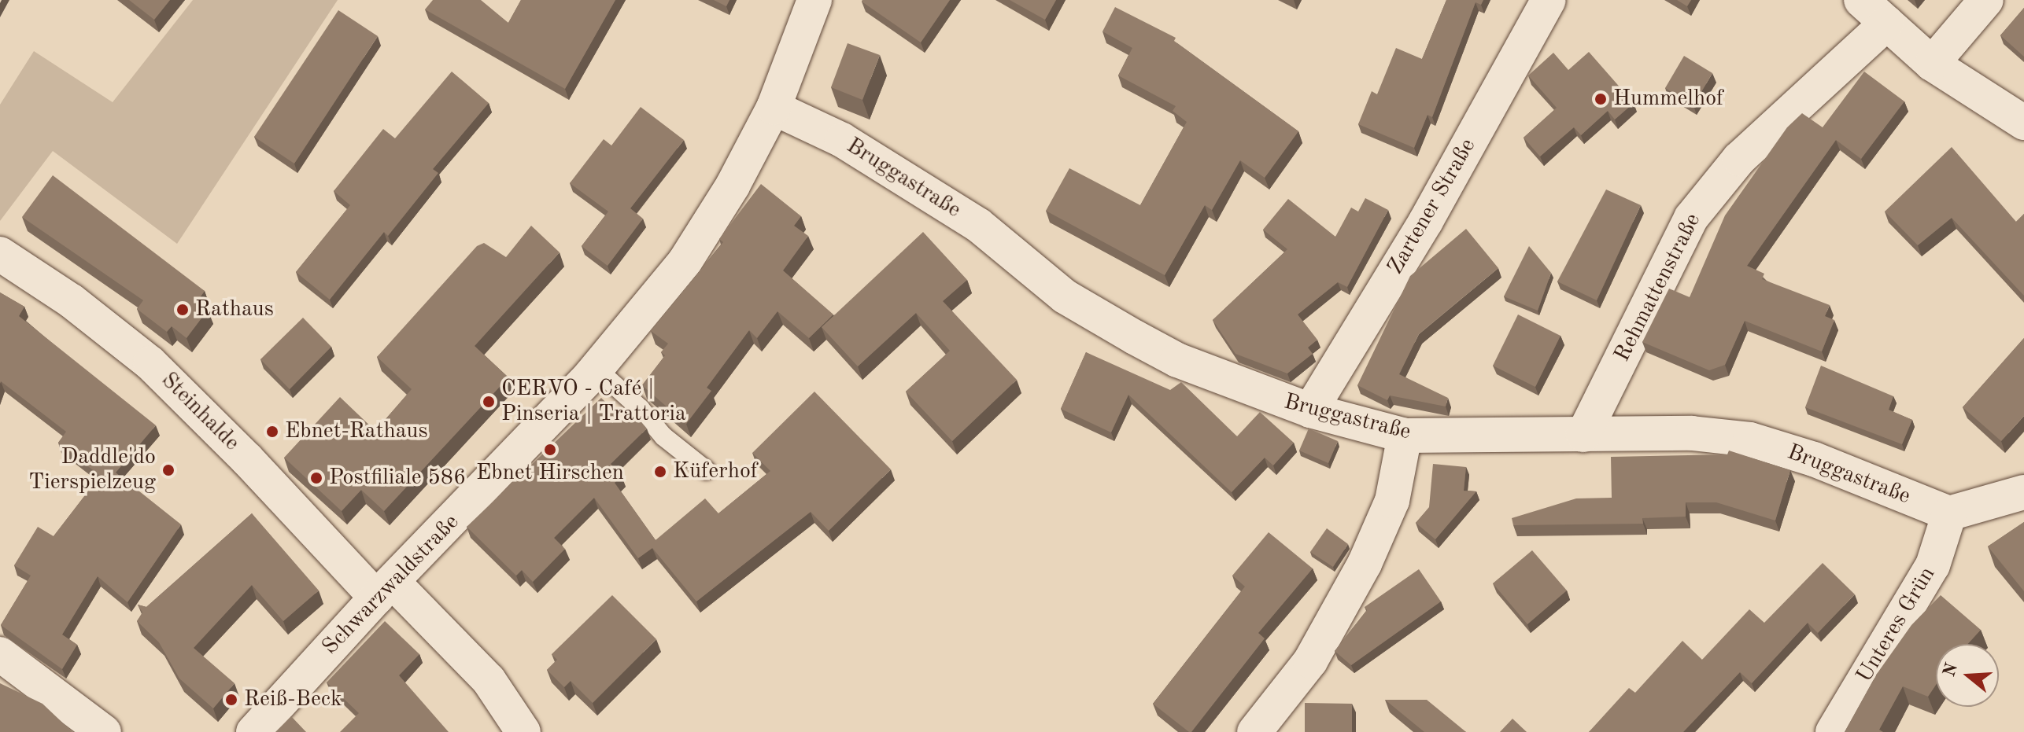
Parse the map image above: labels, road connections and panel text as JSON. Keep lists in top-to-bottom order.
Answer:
{
  "streets": {
    "street": [
      "Bruggastraße",
      "Zartener Straße",
      "Rehmattenstraße",
      "Steinhalde",
      "Schwarzwaldstraße",
      "Unteres Grün"
    ]
  },
  "crossings": [
    ["Bruggastraße", "Zartener Straße"],
    ["Bruggastraße", "Rehmattenstraße"],
    ["Bruggastraße", "Schwarzwaldstraße"],
    ["Bruggastraße", "Unteres Grün"],
    ["Steinhalde", "Schwarzwaldstraße"]
  ],
  "places": [
    "Hummelhof",
    "Rathaus",
    "CERVO - Café | Pinseria | Trattoria",
    "Ebnet-Rathaus",
    "Ebnet Hirschen",
    "Daddle'do Tierspielzeug",
    "Küferhof",
    "Postfiliale 586",
    "Reiß-Beck"
  ],
  "north": "left"
}
